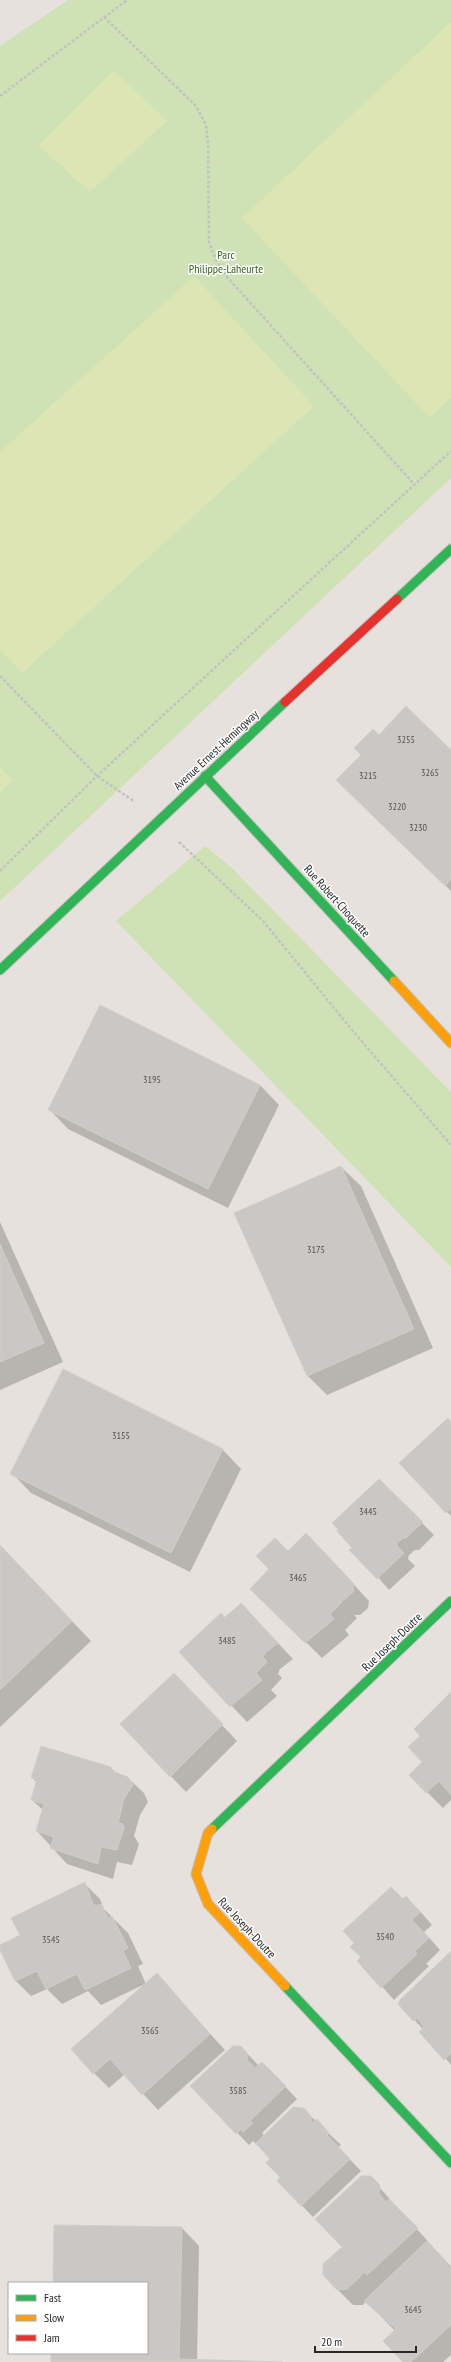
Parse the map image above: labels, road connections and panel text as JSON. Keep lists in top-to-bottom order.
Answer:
{
  "streets": {
    "street": ["Avenue Ernest-Hemingway", "Rue Robert-Choquette", "Rue Joseph-Doutre"]
  },
  "crossings": [
    ["Avenue Ernest-Hemingway", "Rue Robert-Choquette"]
  ],
  "parks": ["Parc Philippe-Laheurte"],
  "house_numbers": [
    "3255",
    "3265",
    "3215",
    "3220",
    "3230",
    "3195",
    "3175",
    "3155",
    "3445",
    "3465",
    "3485",
    "3540",
    "3545",
    "3565",
    "3585",
    "3645"
  ],
  "legend": ["Fast", "Slow", "Jam"],
  "scale_bar": "20 m"
}
